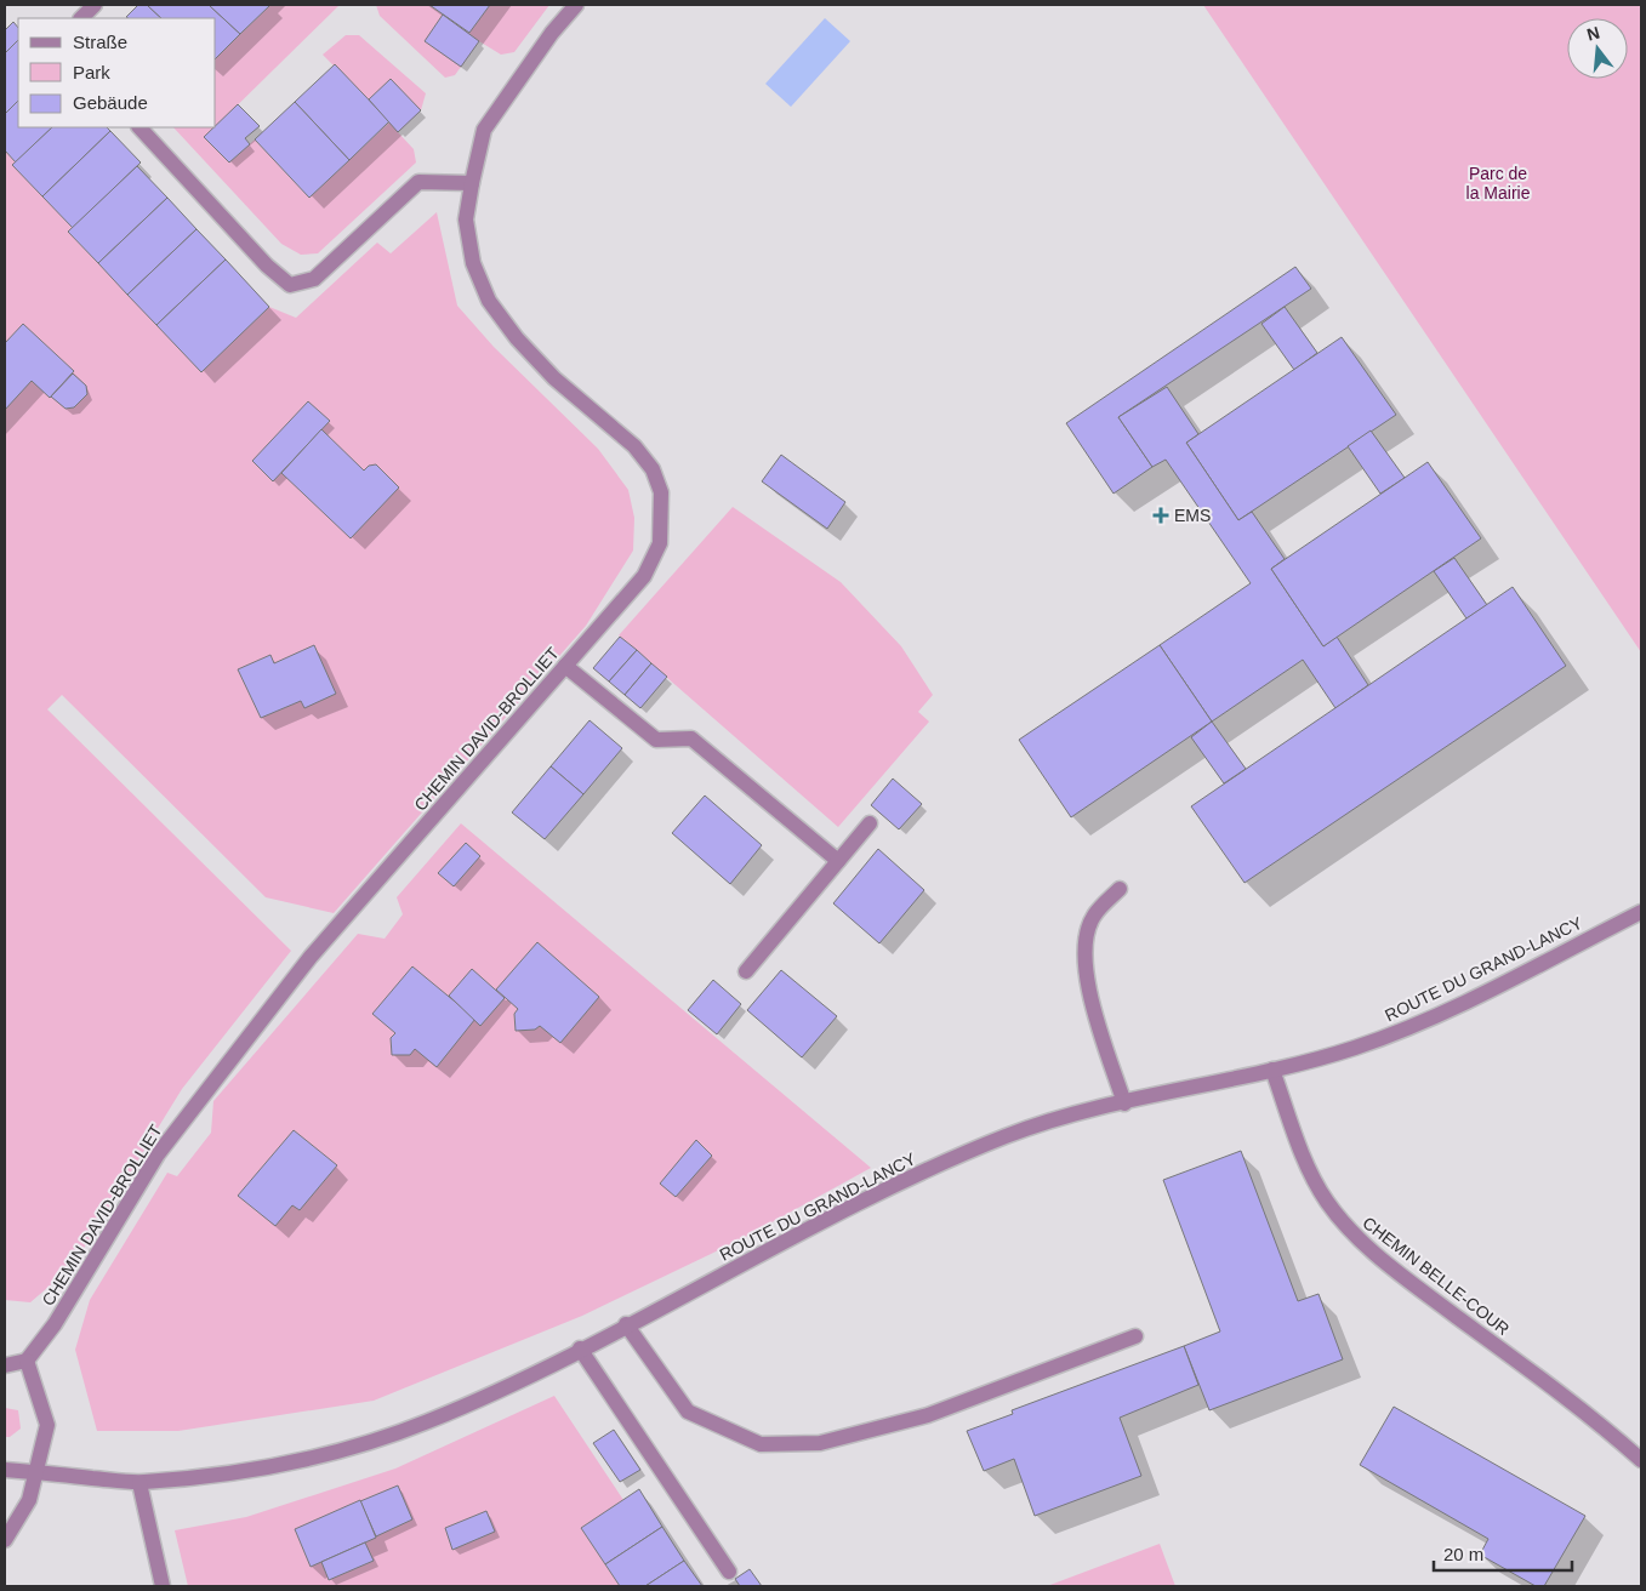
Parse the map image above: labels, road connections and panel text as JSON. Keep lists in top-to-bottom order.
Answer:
{
  "streets": {
    "street": ["CHEMIN DAVID-BROLLIET", "ROUTE DU GRAND-LANCY", "CHEMIN BELLE-COUR"]
  },
  "crossings": [
    ["ROUTE DU GRAND-LANCY", "CHEMIN BELLE-COUR"]
  ],
  "parks": ["Parc de la Mairie"],
  "places": {
    "health": ["EMS"]
  },
  "legend": ["Straße", "Park", "Gebäude"],
  "scale_bar": "20 m",
  "north": "top"
}
